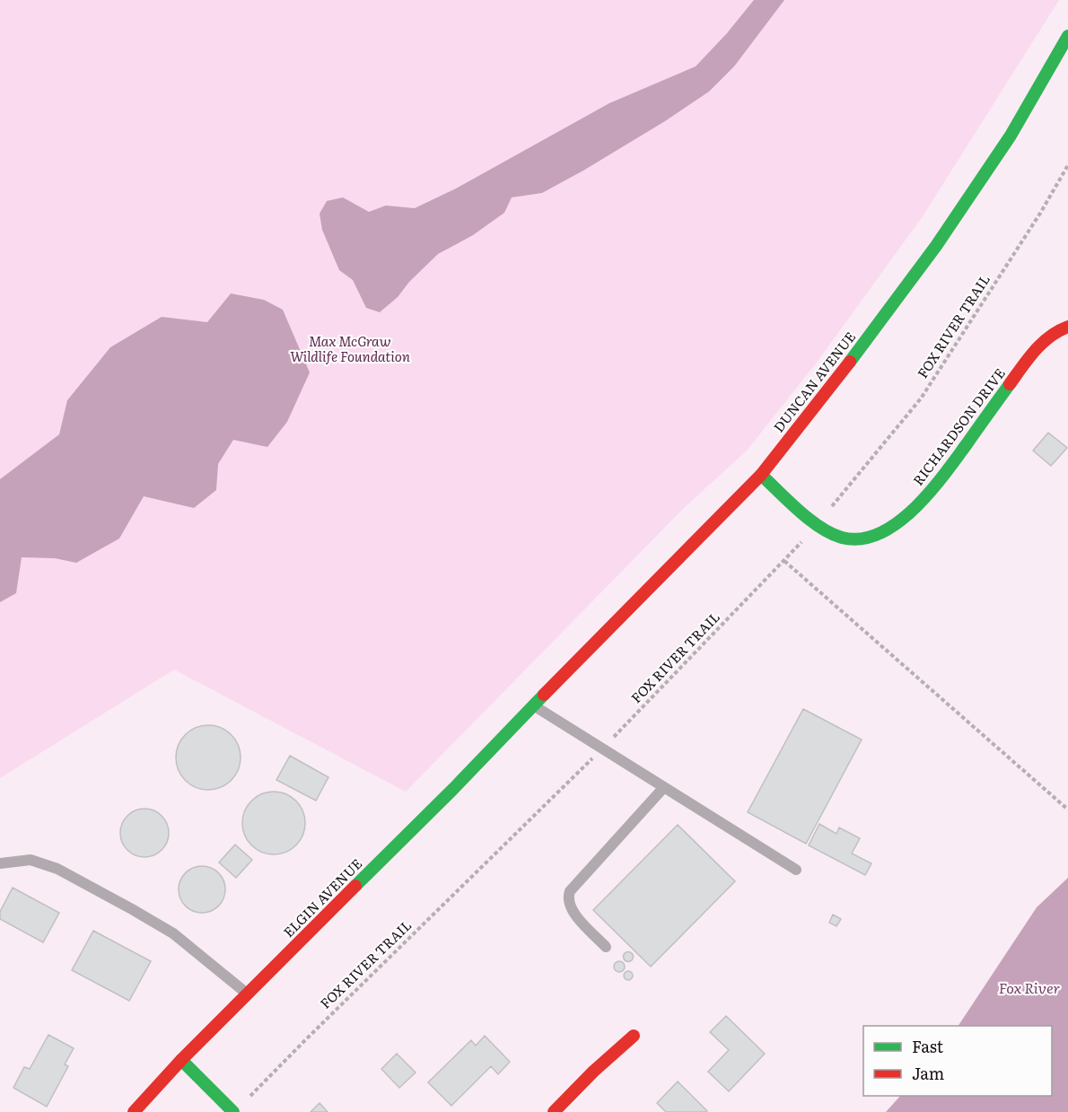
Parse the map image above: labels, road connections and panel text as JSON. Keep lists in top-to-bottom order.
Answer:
{
  "streets": {
    "street": ["DUNCAN AVENUE", "RICHARDSON DRIVE", "ELGIN AVENUE"],
    "path": ["FOX RIVER TRAIL"]
  },
  "crossings": [
    ["FOX RIVER TRAIL", "RICHARDSON DRIVE"],
    ["DUNCAN AVENUE", "RICHARDSON DRIVE"],
    ["DUNCAN AVENUE", "ELGIN AVENUE"]
  ],
  "water": ["Fox River"],
  "parks": ["Max McGraw Wildlife Foundation"],
  "legend": ["Fast", "Jam"]
}
